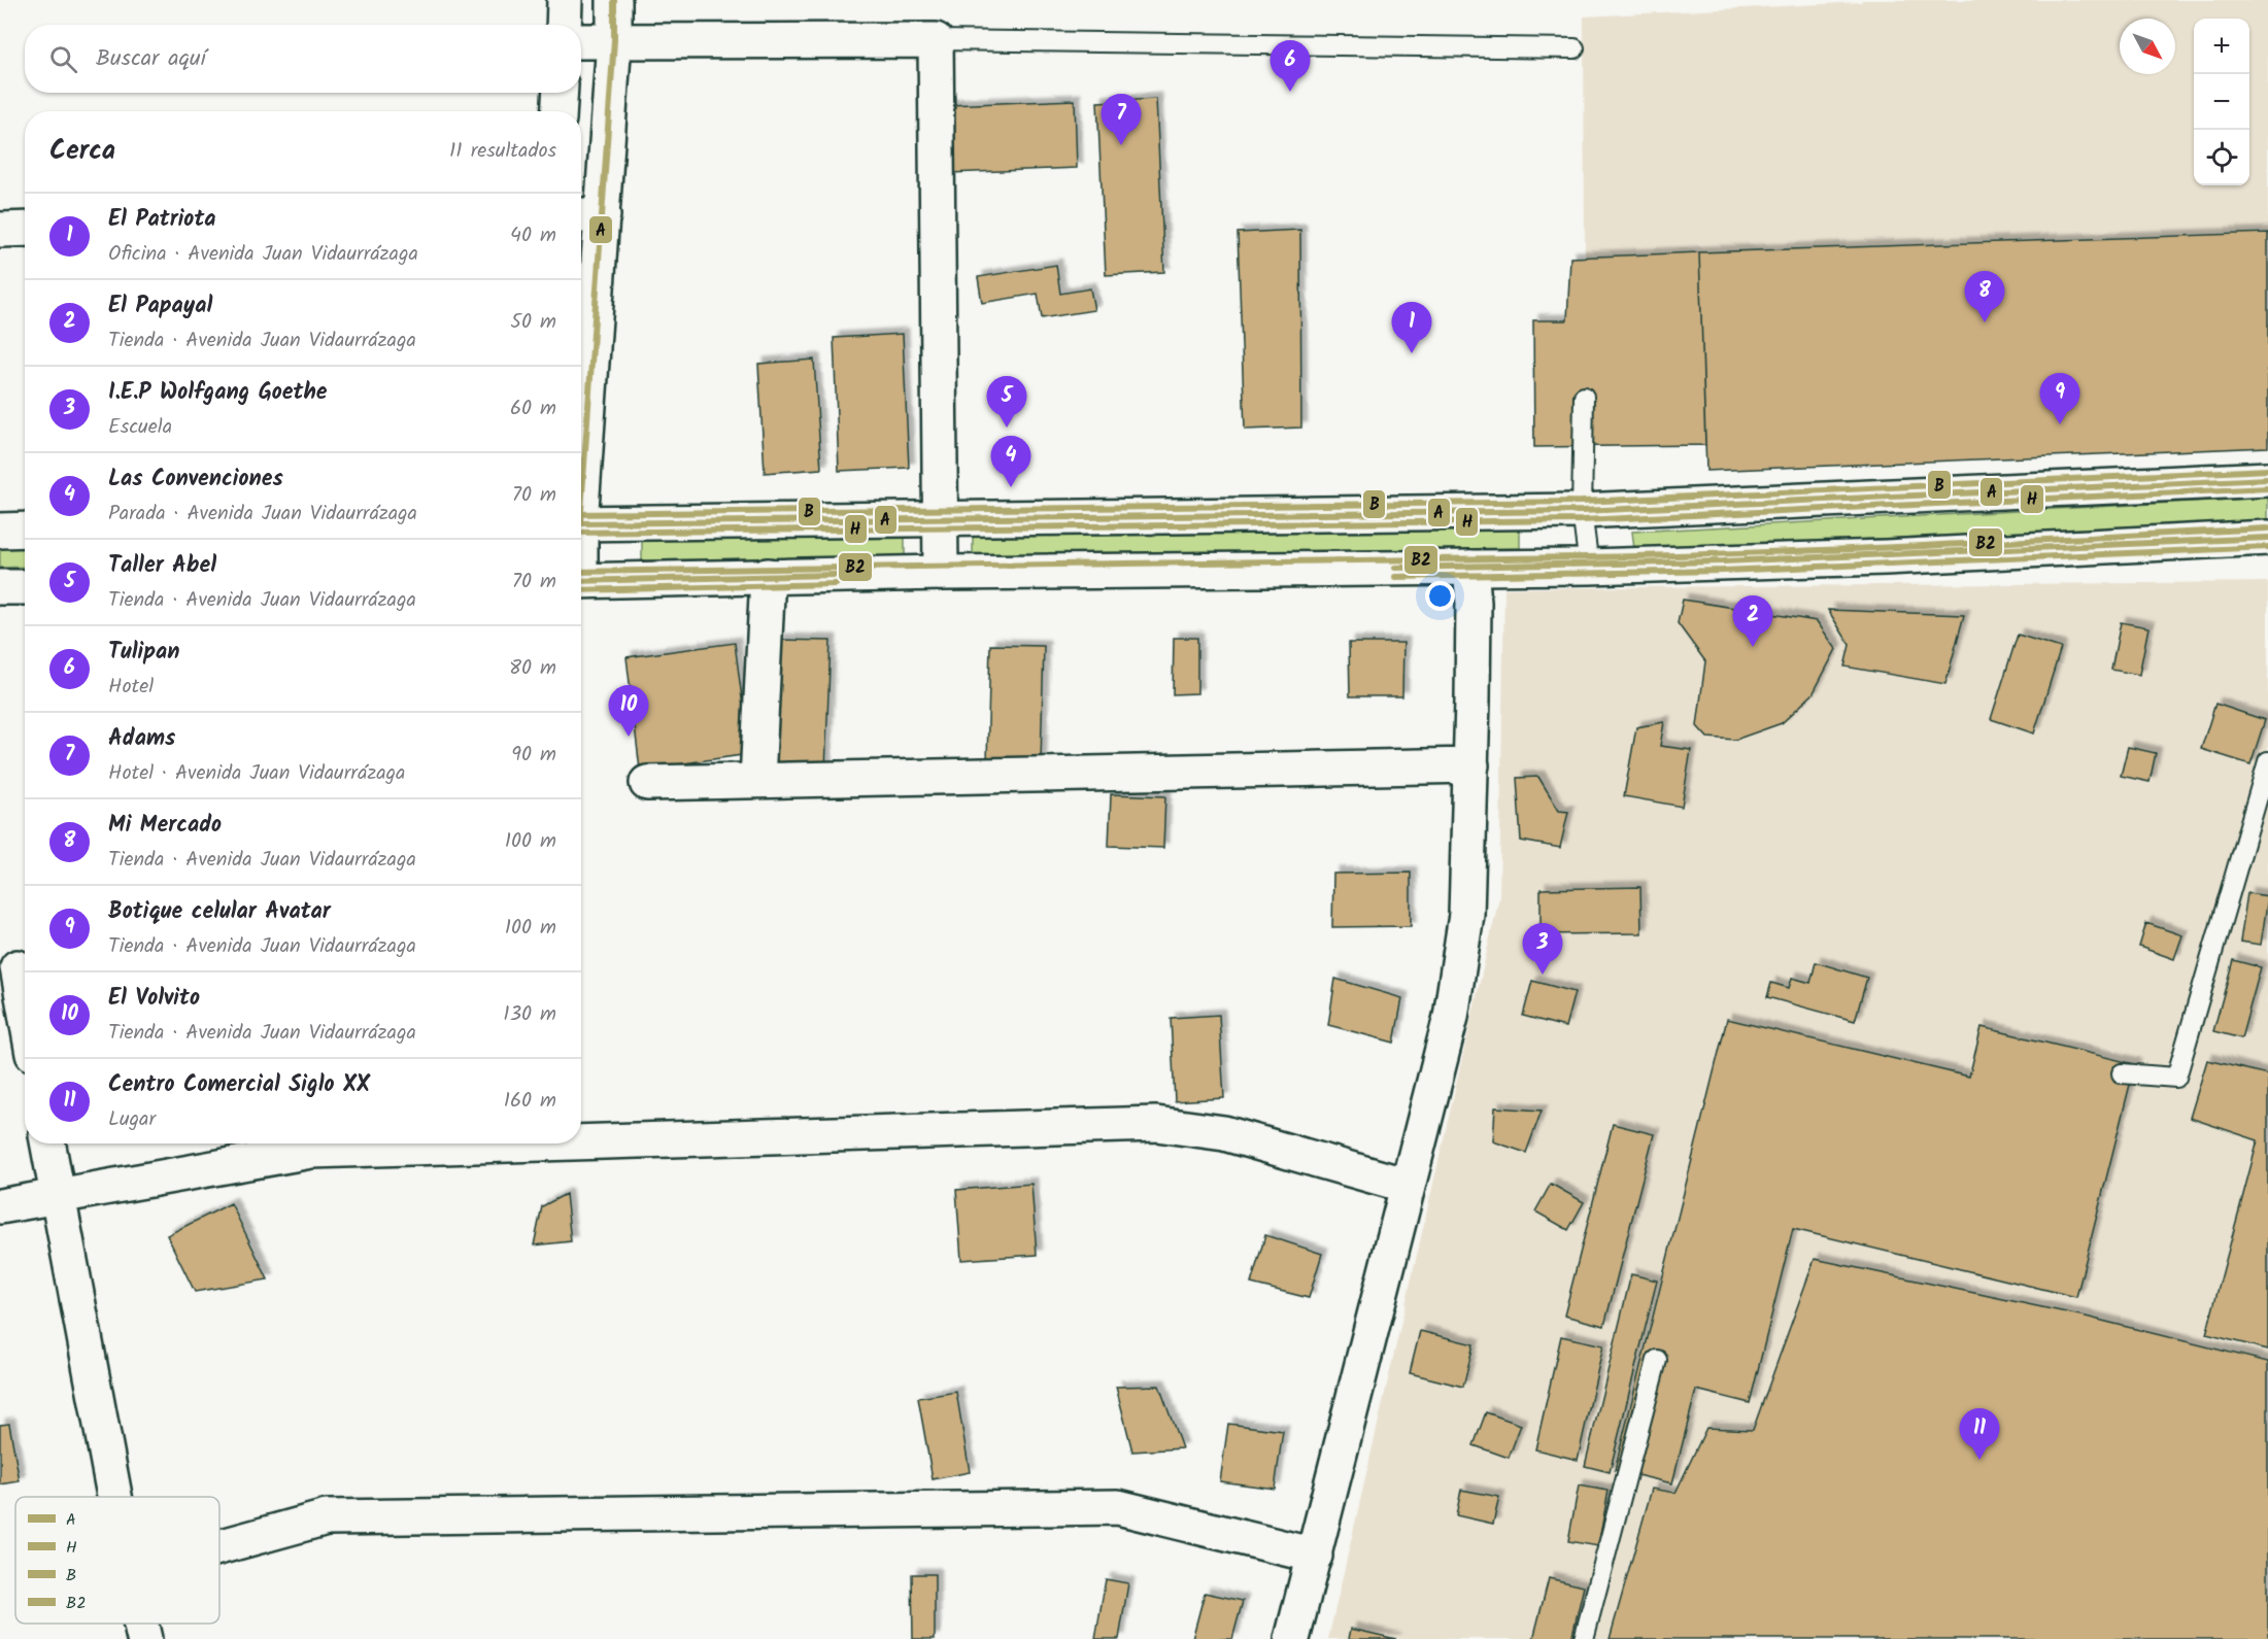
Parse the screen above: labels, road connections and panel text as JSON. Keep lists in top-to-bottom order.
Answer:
{
  "lines": [
    "transit line A",
    "transit line B",
    "transit line H",
    "transit line B2"
  ],
  "legend": [
    "A",
    "H",
    "B",
    "B2"
  ],
  "north": "bottom right",
  "page": {
    "map_buttons": ["+", "−"],
    "search": "Buscar aquí",
    "pins": [
      "6",
      "7",
      "8",
      "1",
      "9",
      "5",
      "4",
      "2",
      "10",
      "3",
      "11"
    ],
    "heading": ["Cerca", "11 resultados"],
    "list": [
      {
        "mark": "1",
        "name": "El Patriota",
        "note": "Oficina · Avenida Juan Vidaurrázaga",
        "value": "40 m"
      },
      {
        "mark": "2",
        "name": "El Papayal",
        "note": "Tienda · Avenida Juan Vidaurrázaga",
        "value": "50 m"
      },
      {
        "mark": "3",
        "name": "I.E.P Wolfgang Goethe",
        "note": "Escuela",
        "value": "60 m"
      },
      {
        "mark": "4",
        "name": "Las Convenciones",
        "note": "Parada · Avenida Juan Vidaurrázaga",
        "value": "70 m"
      },
      {
        "mark": "5",
        "name": "Taller Abel",
        "note": "Tienda · Avenida Juan Vidaurrázaga",
        "value": "70 m"
      },
      {
        "mark": "6",
        "name": "Tulipan",
        "note": "Hotel",
        "value": "80 m"
      },
      {
        "mark": "7",
        "name": "Adams",
        "note": "Hotel · Avenida Juan Vidaurrázaga",
        "value": "90 m"
      },
      {
        "mark": "8",
        "name": "Mi Mercado",
        "note": "Tienda · Avenida Juan Vidaurrázaga",
        "value": "100 m"
      },
      {
        "mark": "9",
        "name": "Botique celular Avatar",
        "note": "Tienda · Avenida Juan Vidaurrázaga",
        "value": "100 m"
      },
      {
        "mark": "10",
        "name": "El Volvito",
        "note": "Tienda · Avenida Juan Vidaurrázaga",
        "value": "130 m"
      },
      {
        "mark": "11",
        "name": "Centro Comercial Siglo XX",
        "note": "Lugar",
        "value": "160 m"
      }
    ]
  }
}
